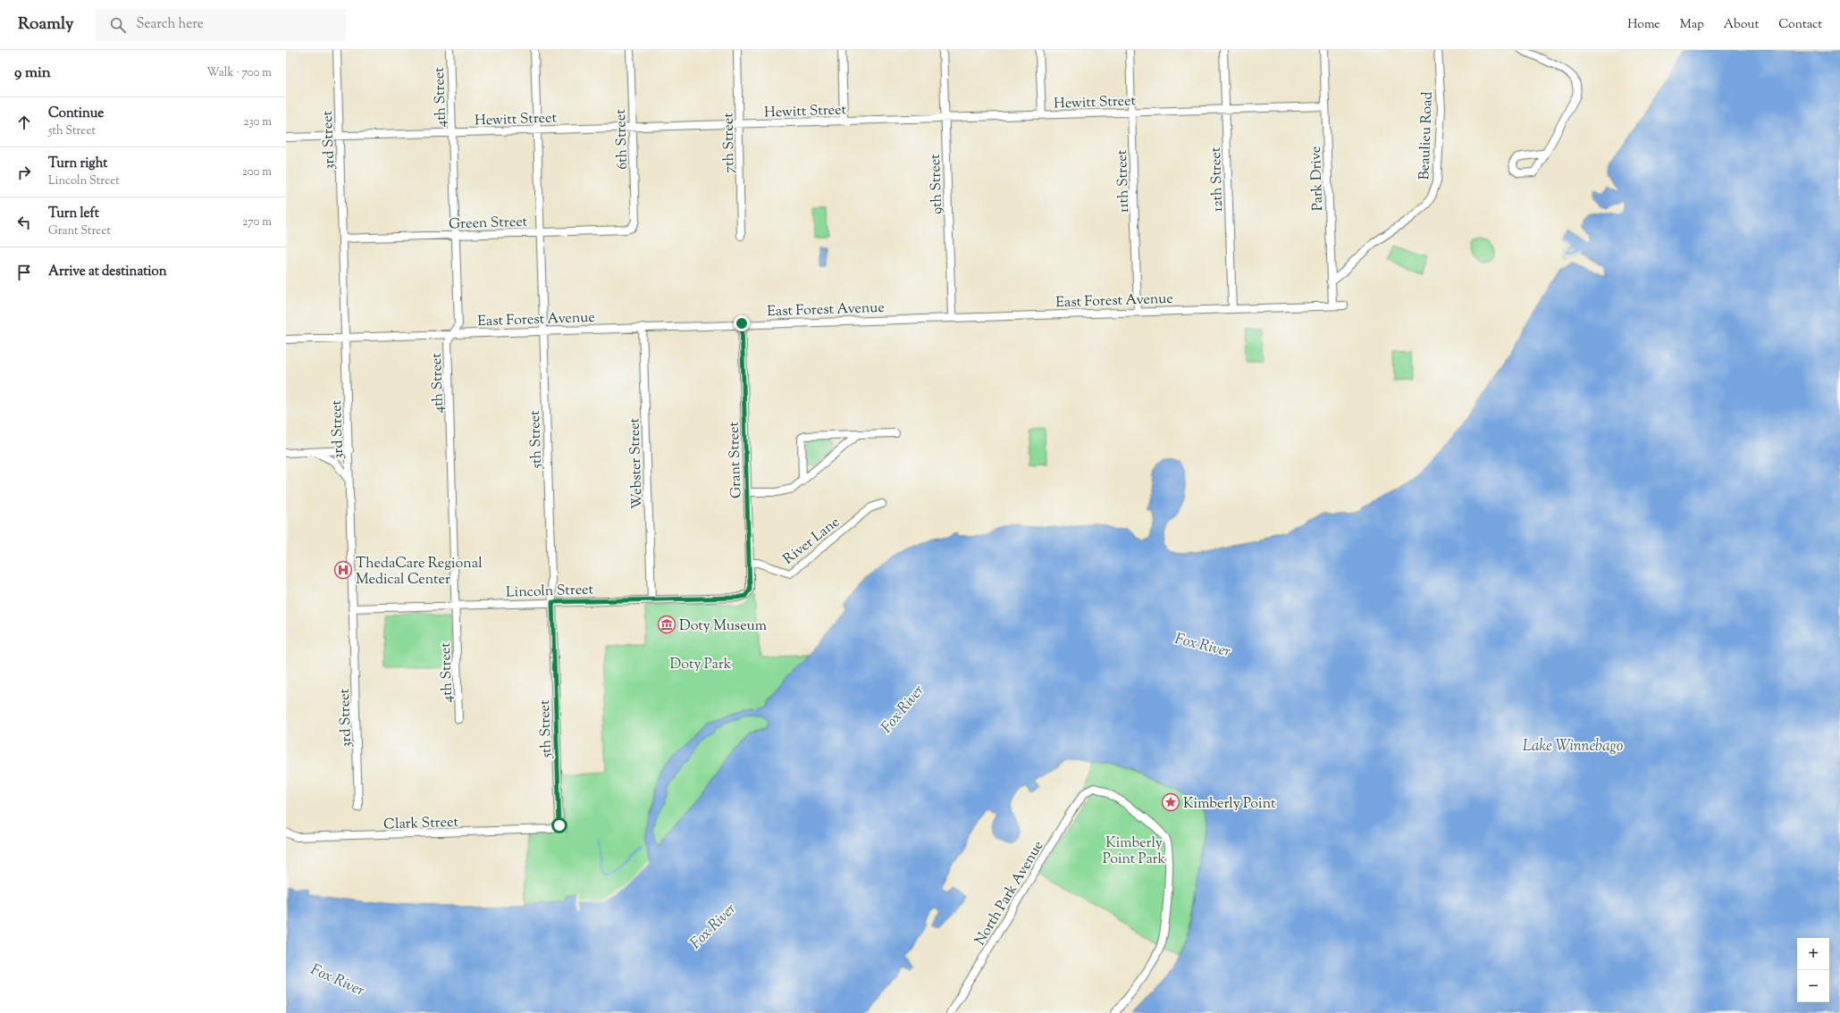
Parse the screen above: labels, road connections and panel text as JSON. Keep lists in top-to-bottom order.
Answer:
{
  "streets": {
    "street": [
      "4th Street",
      "Hewitt Street",
      "Beaulieu Road",
      "6th Street",
      "3rd Street",
      "7th Street",
      "Park Drive",
      "12th Street",
      "11th Street",
      "9th Street",
      "Green Street",
      "East Forest Avenue",
      "5th Street",
      "Grant Street",
      "Webster Street",
      "River Lane",
      "Lincoln Street",
      "Clark Street",
      "North Park Avenue"
    ]
  },
  "crossings": [
    ["4th Street", "Hewitt Street"],
    ["4th Street", "Green Street"],
    ["4th Street", "East Forest Avenue"],
    ["4th Street", "Lincoln Street"],
    ["Hewitt Street", "6th Street"],
    ["Hewitt Street", "3rd Street"],
    ["Hewitt Street", "7th Street"],
    ["Hewitt Street", "Park Drive"],
    ["Hewitt Street", "12th Street"],
    ["Hewitt Street", "11th Street"],
    ["Hewitt Street", "9th Street"],
    ["Hewitt Street", "5th Street"],
    ["Beaulieu Road", "Park Drive"],
    ["6th Street", "Green Street"],
    ["3rd Street", "Green Street"],
    ["3rd Street", "East Forest Avenue"],
    ["3rd Street", "Lincoln Street"],
    ["Park Drive", "East Forest Avenue"],
    ["12th Street", "East Forest Avenue"],
    ["11th Street", "East Forest Avenue"],
    ["9th Street", "East Forest Avenue"],
    ["Green Street", "5th Street"],
    ["East Forest Avenue", "5th Street"],
    ["East Forest Avenue", "Grant Street"],
    ["East Forest Avenue", "Webster Street"],
    ["5th Street", "Lincoln Street"],
    ["5th Street", "Clark Street"],
    ["Grant Street", "River Lane"],
    ["Grant Street", "Lincoln Street"],
    ["Webster Street", "Lincoln Street"]
  ],
  "water": ["Fox River", "Lake Winnebago"],
  "parks": ["Doty Park", "Kimberly Point Park"],
  "places": {
    "hospital": ["ThedaCare Regional Medical Center"],
    "museum": ["Doty Museum"],
    "place": ["Kimberly Point"]
  },
  "page": {
    "header": "Roamly",
    "search": "Search here",
    "nav": [
      "Home",
      "Map",
      "About",
      "Contact"
    ],
    "heading": ["9 min", "Walk · 700 m"],
    "list": [
      ["Continue", "5th Street", "230 m"],
      ["Turn right", "Lincoln Street", "200 m"],
      ["Turn left", "Grant Street", "270 m"],
      "Arrive at destination"
    ],
    "map_buttons": ["+", "−"]
  }
}
